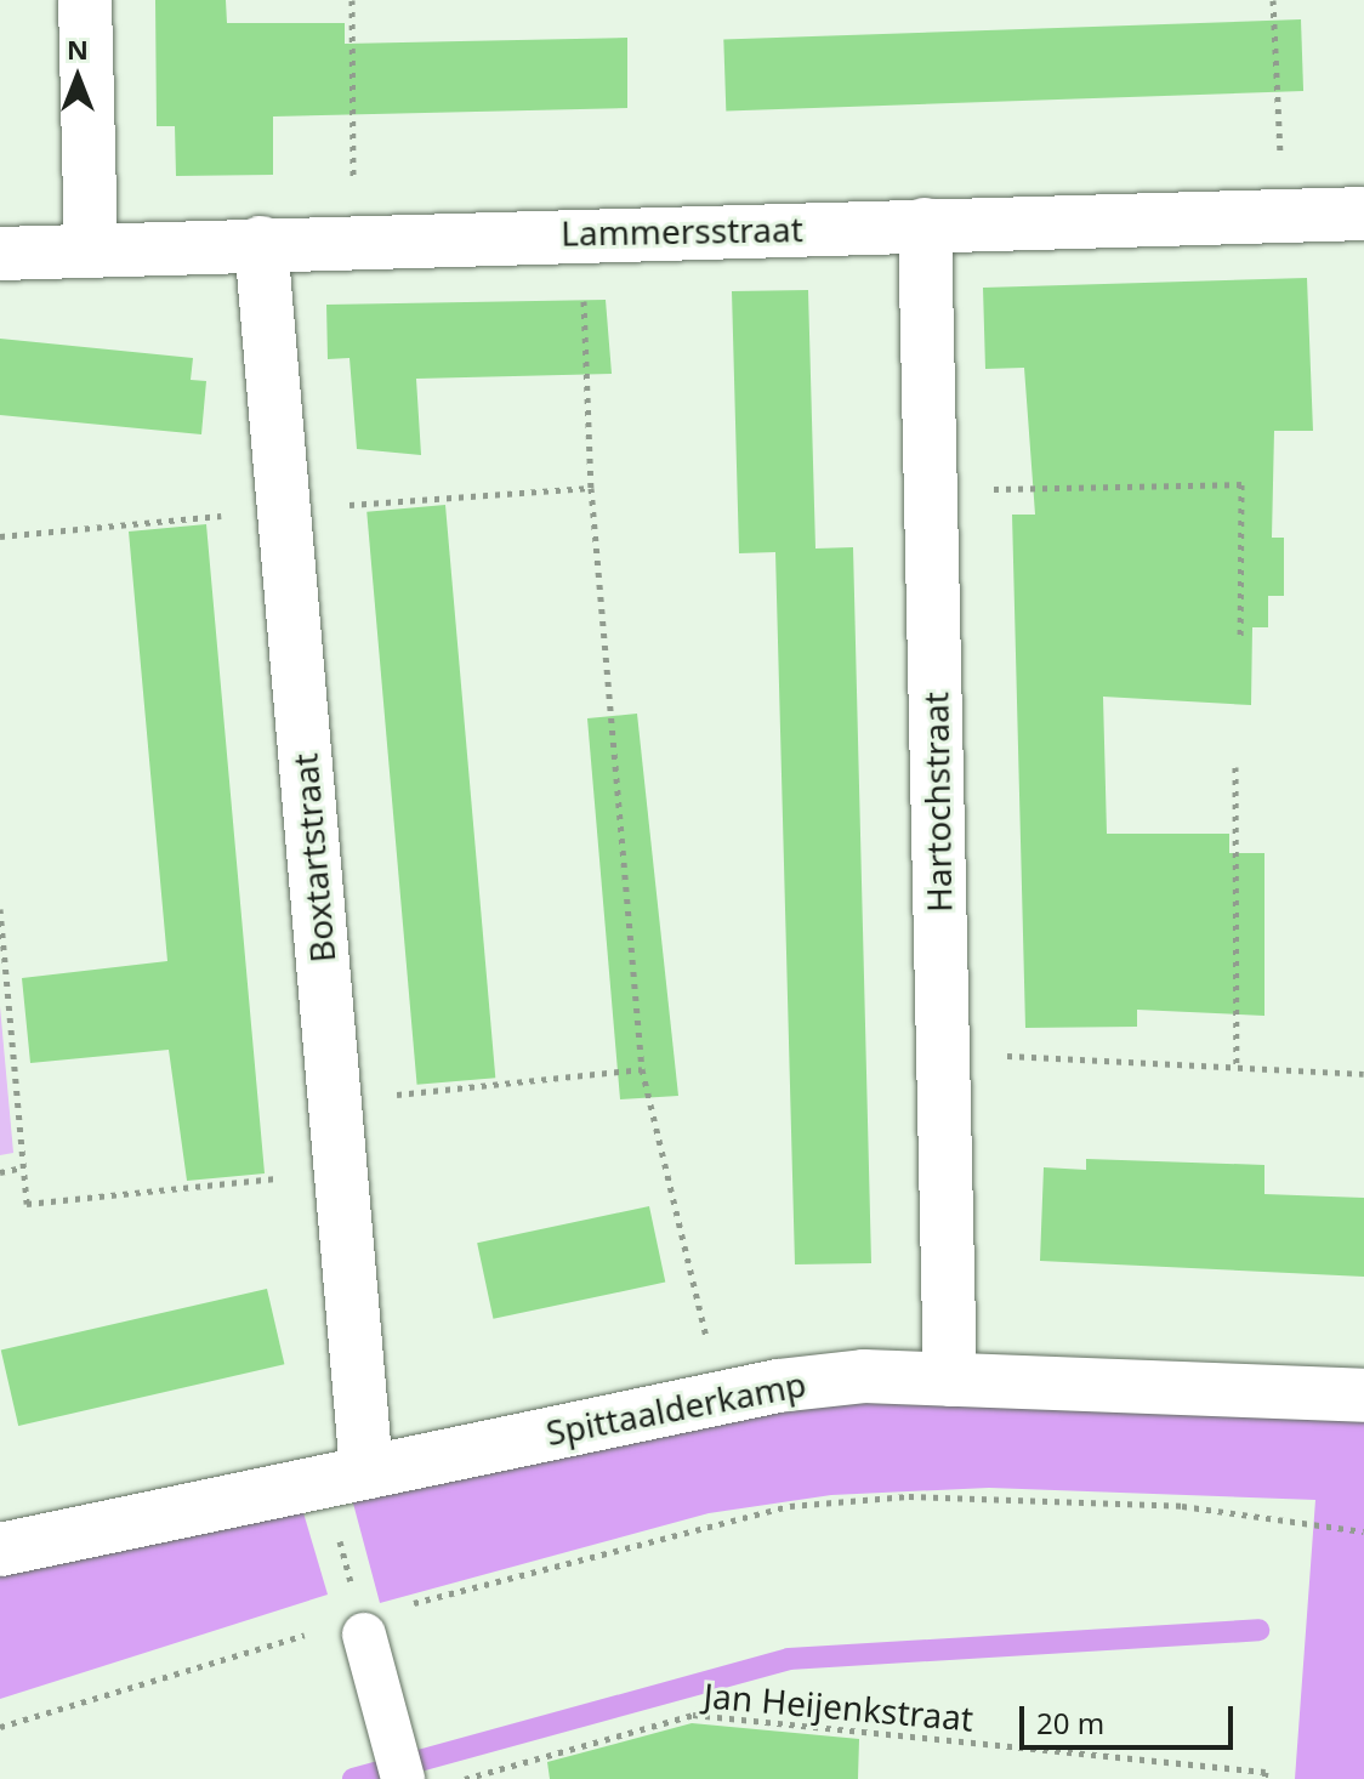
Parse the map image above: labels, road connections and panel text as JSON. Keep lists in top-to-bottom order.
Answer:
{
  "streets": {
    "street": [
      "Lammersstraat",
      "Hartochstraat",
      "Boxtartstraat",
      "Spittaalderkamp"
    ],
    "path": ["Jan Heijenkstraat"]
  },
  "crossings": [
    ["Lammersstraat", "Hartochstraat"],
    ["Lammersstraat", "Boxtartstraat"],
    ["Hartochstraat", "Spittaalderkamp"],
    ["Boxtartstraat", "Spittaalderkamp"]
  ],
  "scale_bar": "20 m",
  "north": "top"
}
